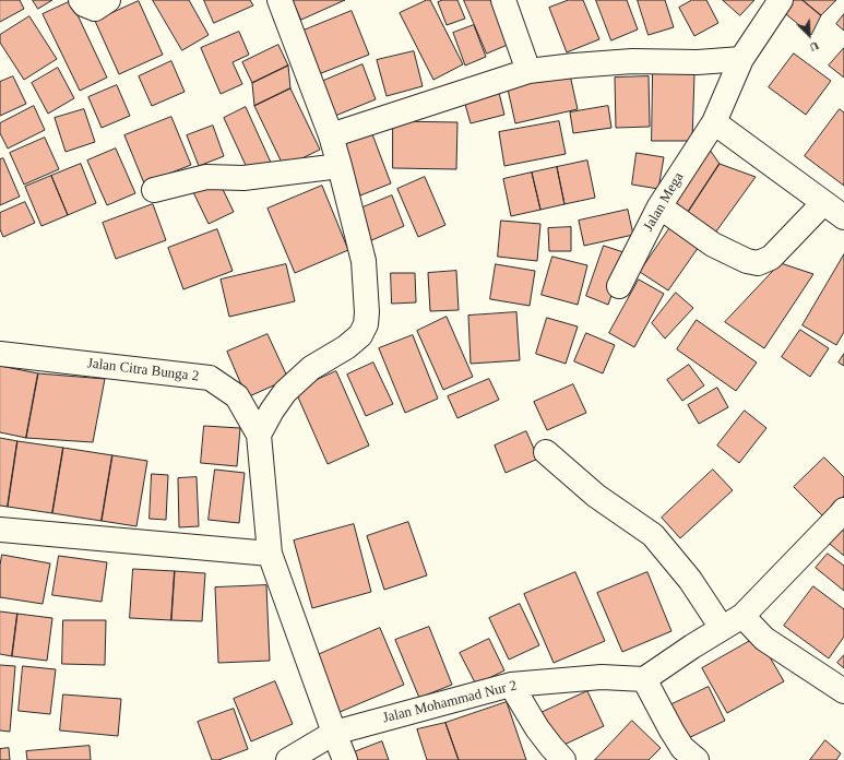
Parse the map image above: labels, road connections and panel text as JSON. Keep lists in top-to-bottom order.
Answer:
{
  "streets": {
    "street": ["Jalan Mega", "Jalan Citra Bunga 2", "Jalan Mohammad Nur 2"]
  },
  "north": "bottom right"
}
